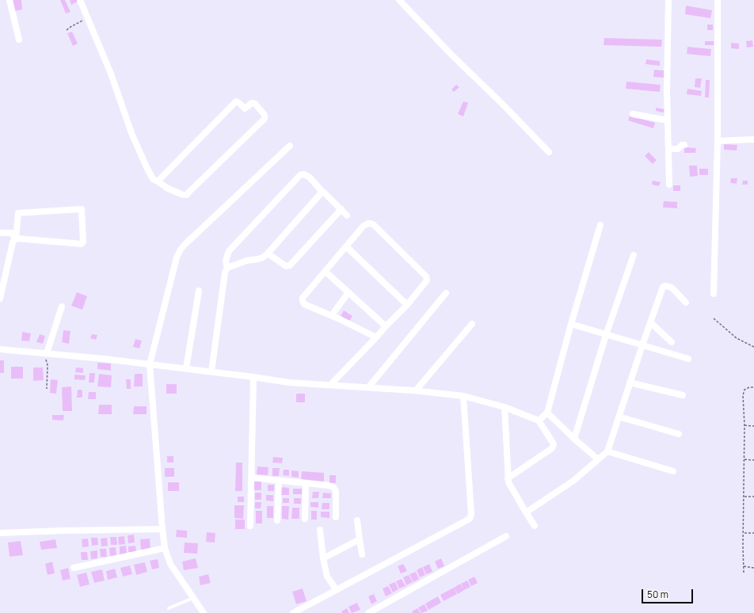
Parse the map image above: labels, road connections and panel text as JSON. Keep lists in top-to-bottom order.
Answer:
{
  "scale_bar": "50 m"
}
